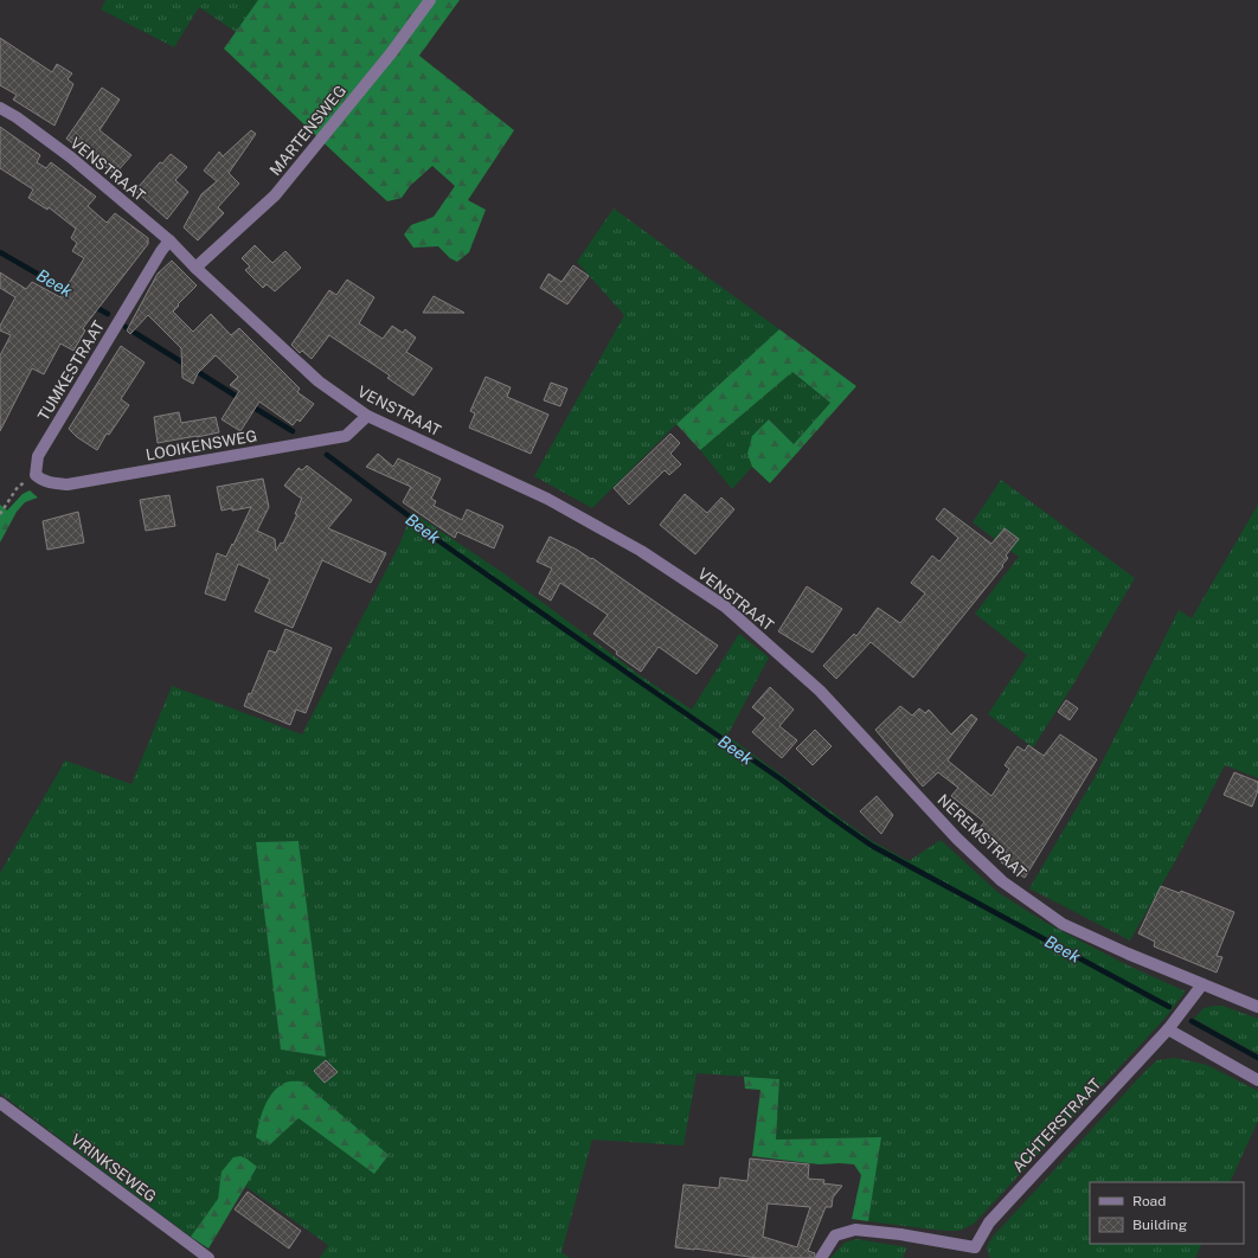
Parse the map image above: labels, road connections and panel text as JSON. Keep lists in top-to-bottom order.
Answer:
{
  "streets": {
    "street": [
      "MARTENSWEG",
      "VENSTRAAT",
      "TUMKESTRAAT",
      "LOOIKENSWEG",
      "NEREMSTRAAT",
      "ACHTERSTRAAT",
      "VRINKSEWEG"
    ]
  },
  "crossings": [
    ["MARTENSWEG", "VENSTRAAT"],
    ["VENSTRAAT", "TUMKESTRAAT"],
    ["VENSTRAAT", "LOOIKENSWEG"],
    ["VENSTRAAT", "NEREMSTRAAT"],
    ["TUMKESTRAAT", "LOOIKENSWEG"],
    ["NEREMSTRAAT", "ACHTERSTRAAT"]
  ],
  "water": ["Beek"],
  "legend": ["Road", "Building"]
}
